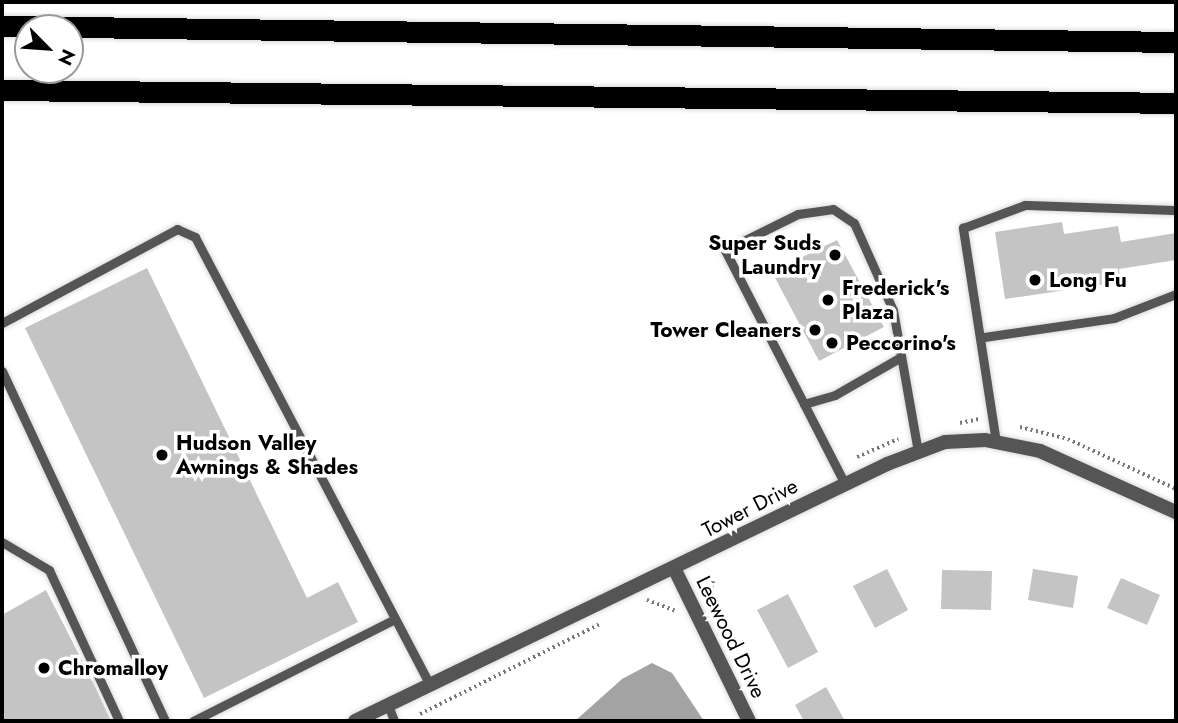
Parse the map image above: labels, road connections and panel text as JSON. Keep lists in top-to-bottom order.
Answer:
{
  "streets": {
    "street": ["Tower Drive", "Leewood Drive"]
  },
  "crossings": [
    ["Tower Drive", "Leewood Drive"]
  ],
  "places": [
    "Super Suds Laundry",
    "Long Fu",
    "Frederick's Plaza",
    "Tower Cleaners",
    "Peccorino's",
    "Hudson Valley Awnings & Shades",
    "Chromalloy"
  ],
  "north": "bottom right"
}
